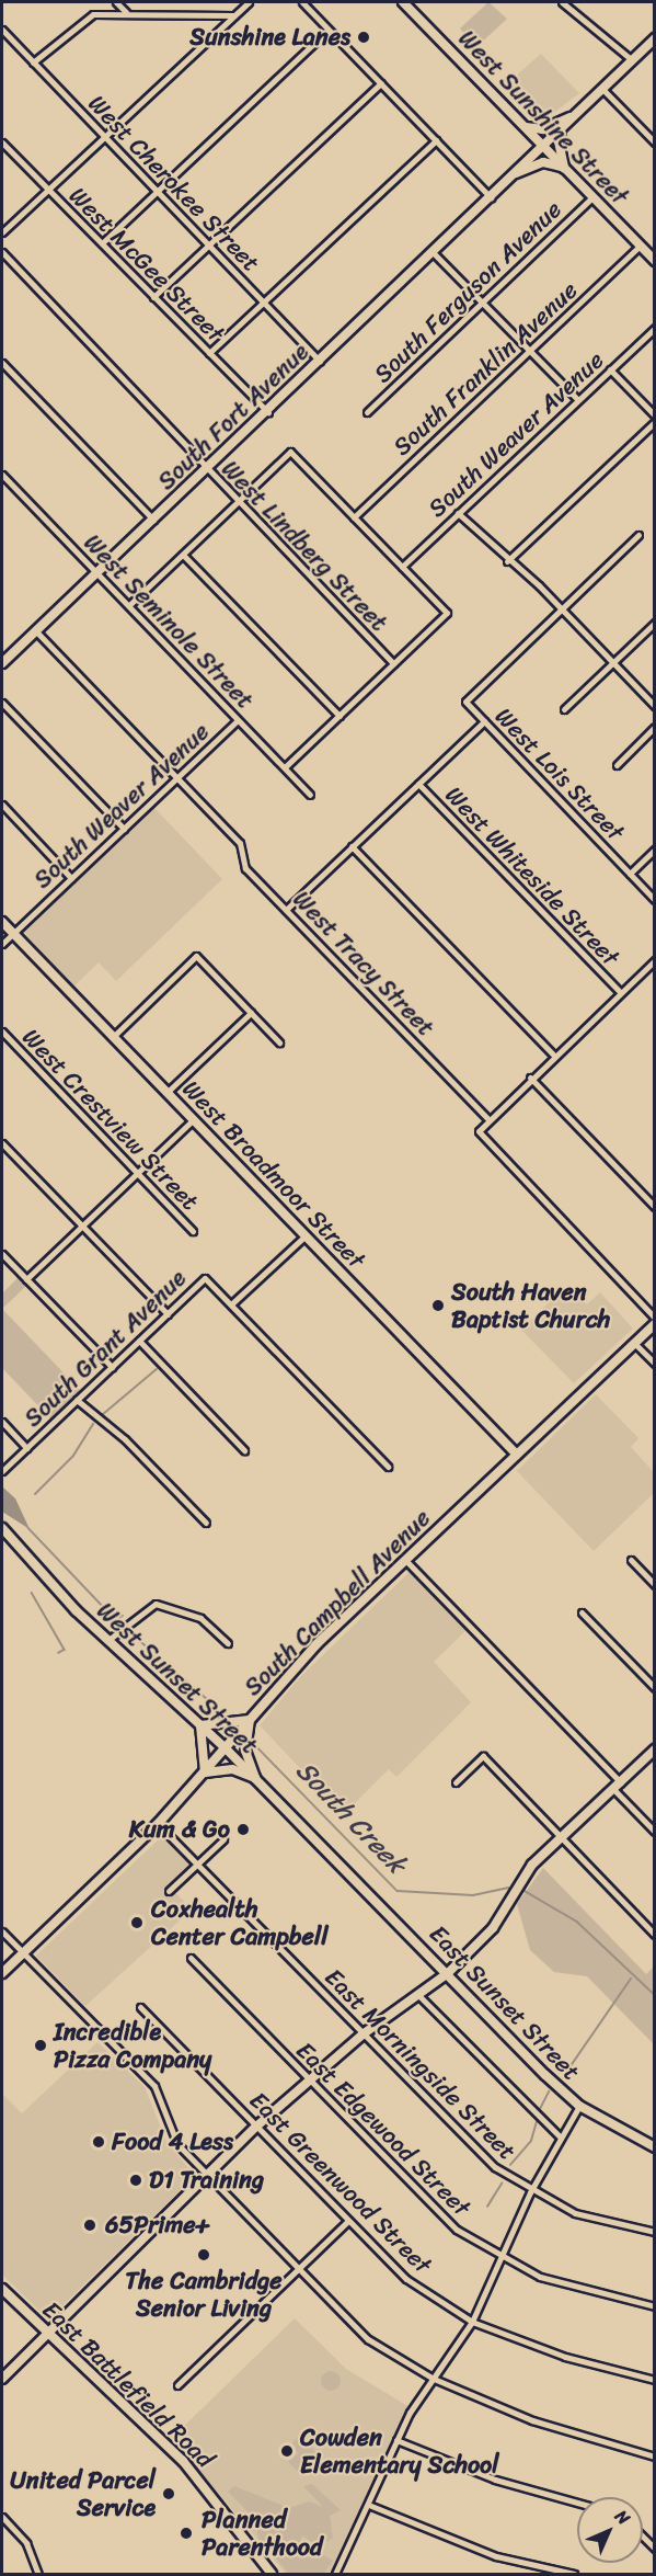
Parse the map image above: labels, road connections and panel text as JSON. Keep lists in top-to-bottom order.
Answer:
{
  "streets": {
    "main road": ["West Sunshine Street", "South Campbell Avenue", "East Battlefield Road"],
    "street": [
      "West Cherokee Street",
      "West McGee Street",
      "South Ferguson Avenue",
      "South Franklin Avenue",
      "South Fort Avenue",
      "South Weaver Avenue",
      "West Lindberg Street",
      "West Seminole Street",
      "West Lois Street",
      "West Whiteside Street",
      "West Tracy Street",
      "West Crestview Street",
      "West Broadmoor Street",
      "South Grant Avenue",
      "West Sunset Street",
      "East Sunset Street",
      "East Morningside Street",
      "East Edgewood Street",
      "East Greenwood Street"
    ]
  },
  "crossings": [
    ["West Sunshine Street", "South Ferguson Avenue"],
    ["West Sunshine Street", "South Franklin Avenue"],
    ["West Sunshine Street", "South Fort Avenue"],
    ["West Cherokee Street", "South Fort Avenue"],
    ["West McGee Street", "South Fort Avenue"],
    ["South Fort Avenue", "West Lindberg Street"],
    ["South Fort Avenue", "West Seminole Street"],
    ["South Fort Avenue", "West Tracy Street"],
    ["South Weaver Avenue", "West Seminole Street"],
    ["South Weaver Avenue", "West Tracy Street"],
    ["South Weaver Avenue", "West Broadmoor Street"],
    ["West Broadmoor Street", "South Campbell Avenue"],
    ["South Campbell Avenue", "West Sunset Street"],
    ["South Campbell Avenue", "East Morningside Street"],
    ["West Sunset Street", "East Sunset Street"]
  ],
  "water": ["South Creek"],
  "places": [
    "Sunshine Lanes",
    "South Haven Baptist Church",
    "Kum & Go",
    "Coxhealth Center Campbell",
    "Incredible Pizza Company",
    "Food 4 Less",
    "D1 Training",
    "65Prime+",
    "The Cambridge Senior Living",
    "Cowden Elementary School",
    "United Parcel Service",
    "Planned Parenthood"
  ],
  "north": "top right"
}
